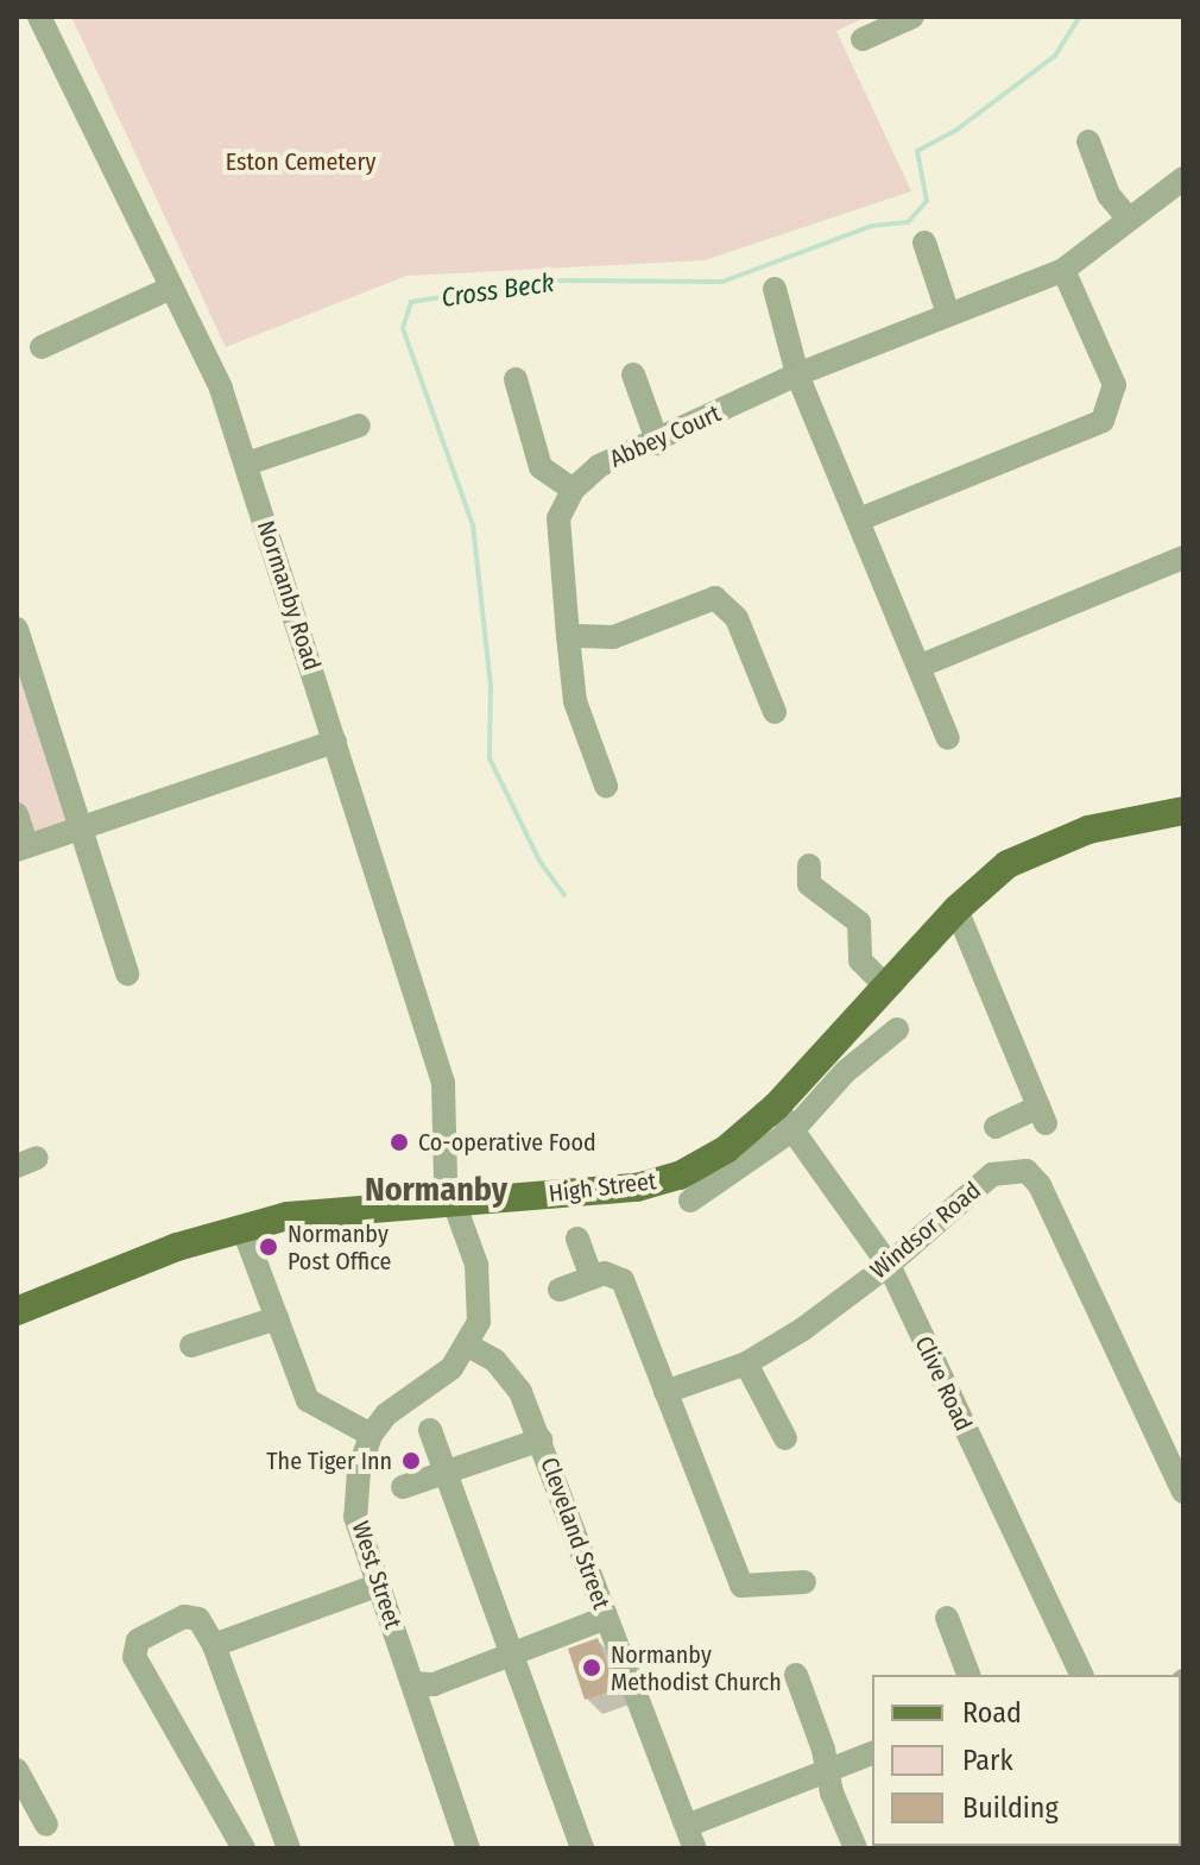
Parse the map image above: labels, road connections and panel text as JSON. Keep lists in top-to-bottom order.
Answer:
{
  "streets": {
    "main road": ["High Street"],
    "street": [
      "Abbey Court",
      "Normanby Road",
      "Windsor Road",
      "Clive Road",
      "Cleveland Street",
      "West Street"
    ]
  },
  "crossings": [
    ["Normanby Road", "High Street"],
    ["Normanby Road", "Cleveland Street"],
    ["High Street", "Clive Road"],
    ["Windsor Road", "Clive Road"]
  ],
  "districts": ["Normanby"],
  "water": ["Cross Beck"],
  "parks": ["Eston Cemetery"],
  "places": [
    "Co-operative Food",
    "Normanby Post Office",
    "The Tiger Inn",
    "Normanby Methodist Church"
  ],
  "legend": ["Road", "Park", "Building"]
}
